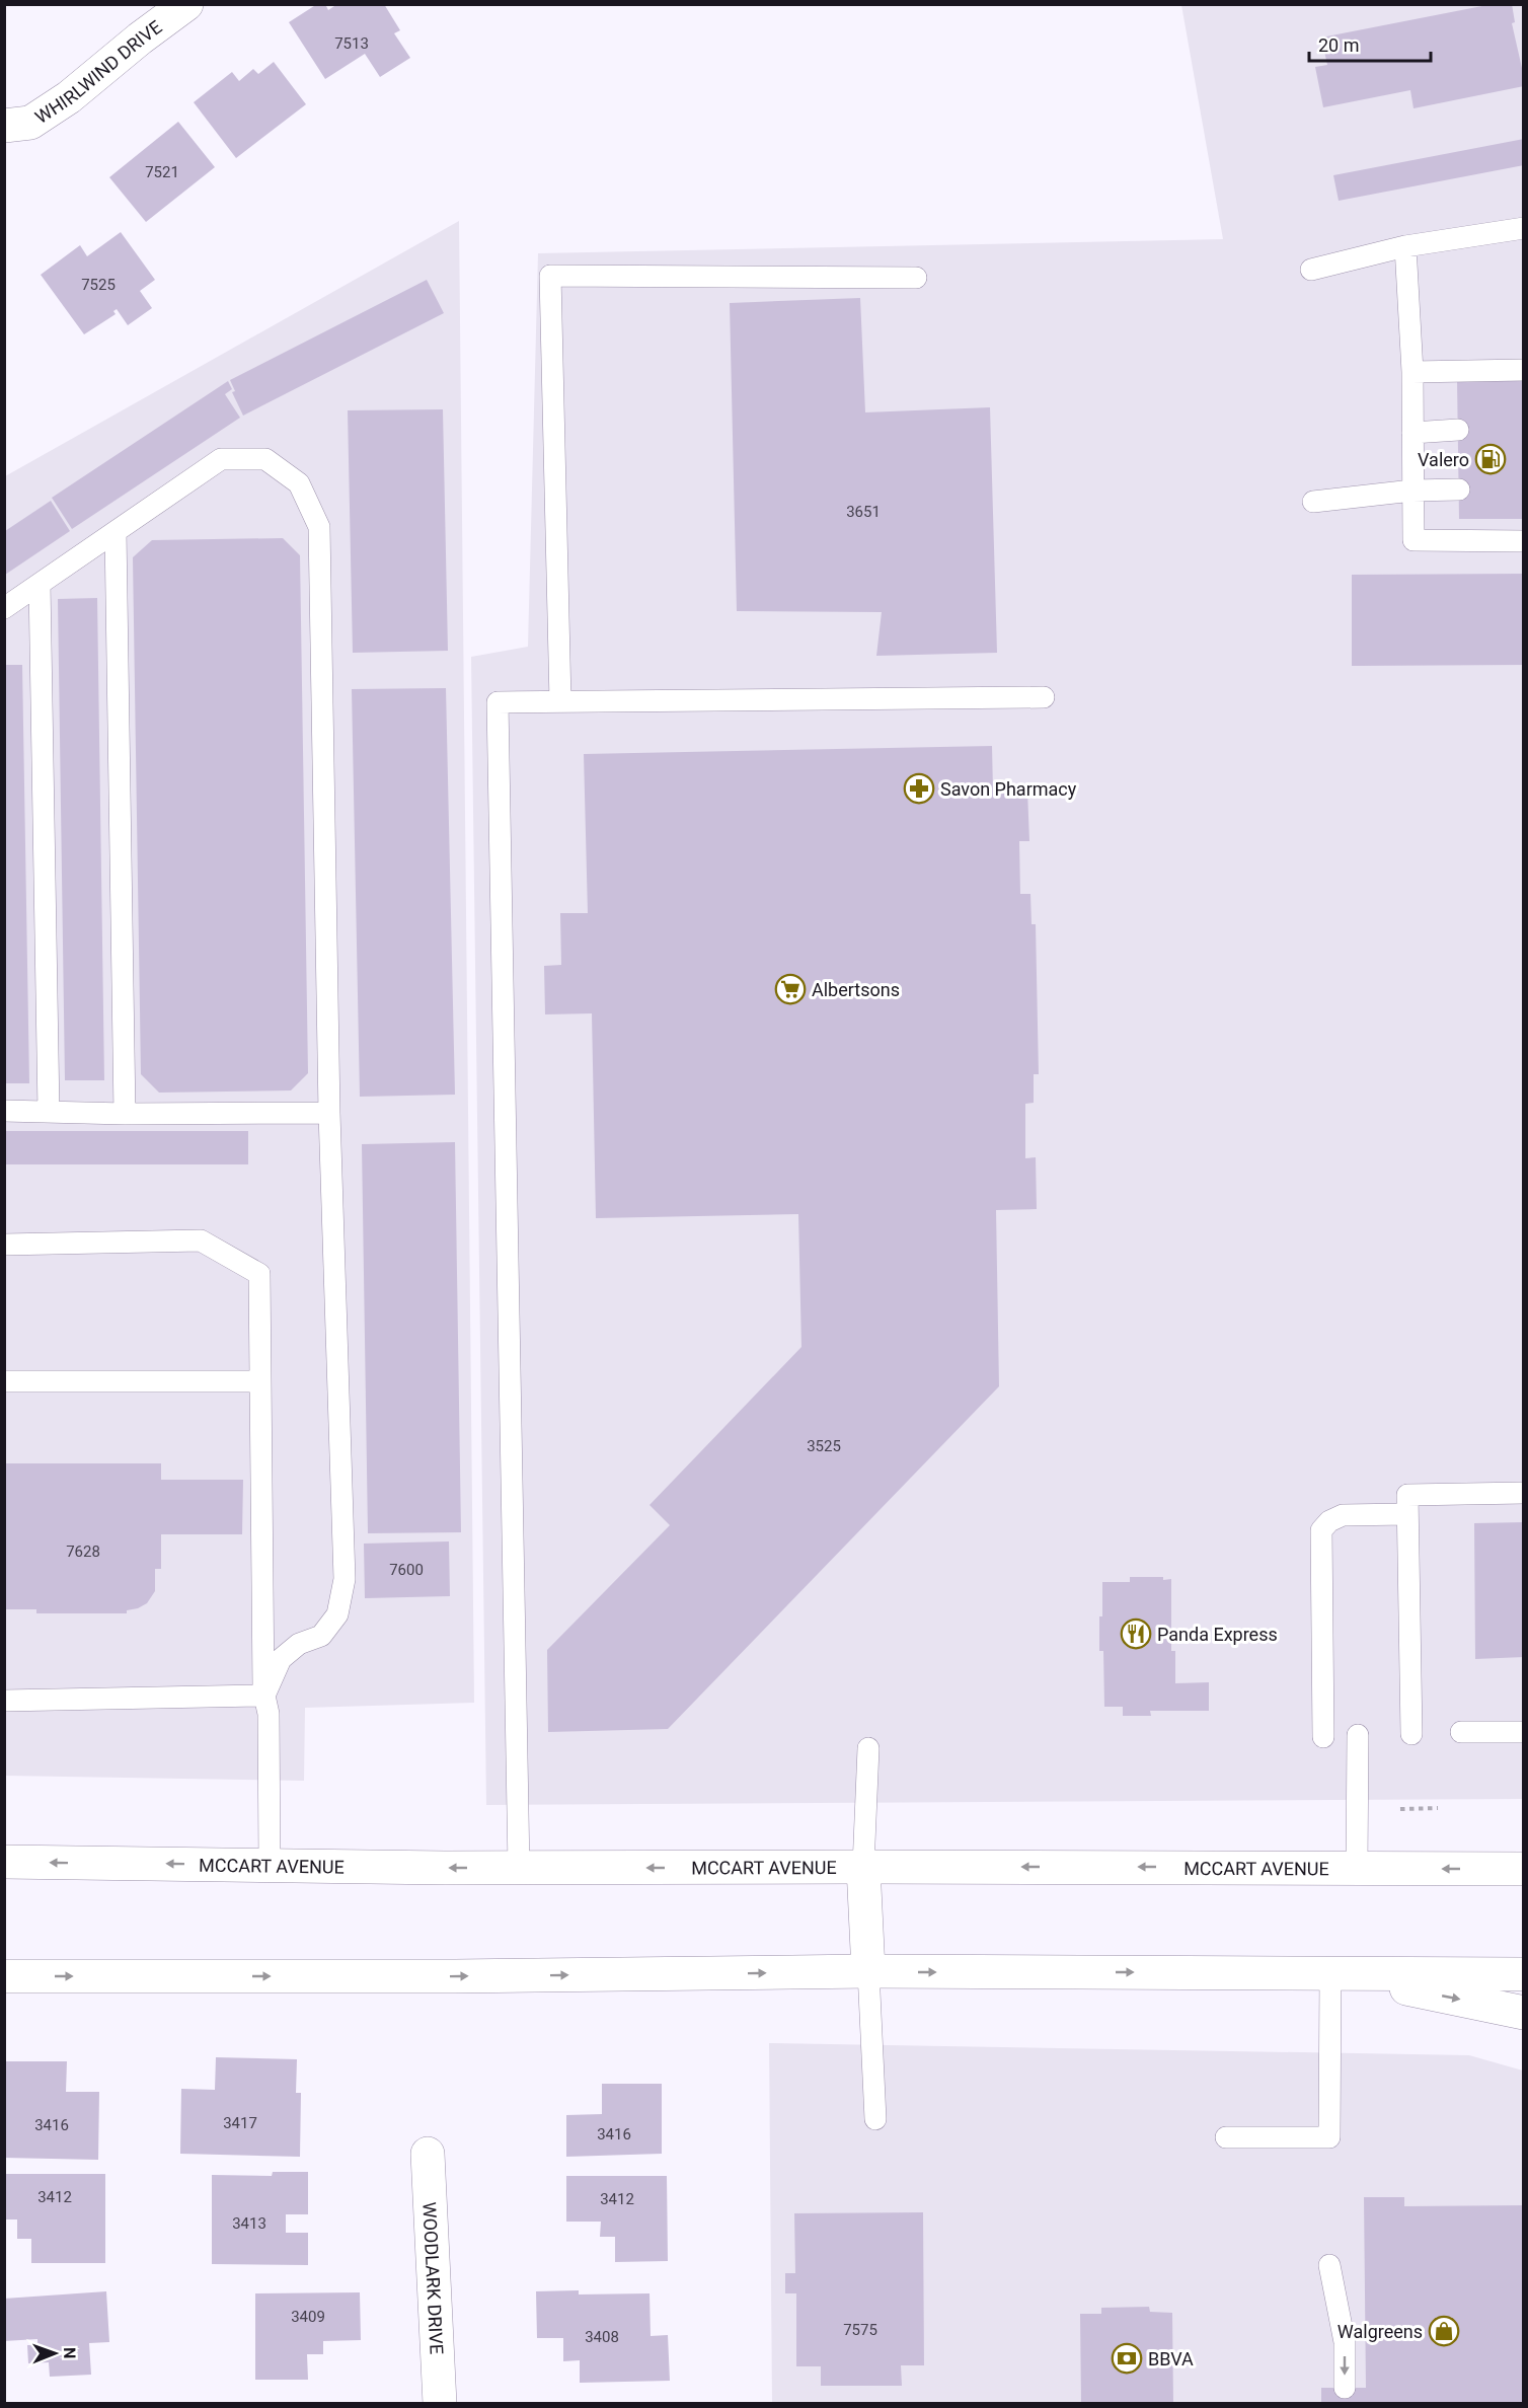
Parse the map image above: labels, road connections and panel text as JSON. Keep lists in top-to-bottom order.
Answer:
{
  "streets": {
    "main road": ["WHIRLWIND DRIVE", "MCCART AVENUE", "WOODLARK DRIVE"]
  },
  "places": {
    "fuel station": ["Valero"],
    "pharmacy": ["Savon Pharmacy"],
    "supermarket": ["Albertsons"],
    "restaurant": ["Panda Express"],
    "shop": ["Walgreens"],
    "bank": ["BBVA"]
  },
  "house_numbers": [
    "7513",
    "7521",
    "7525",
    "3651",
    "3525",
    "7628",
    "7600",
    "3417",
    "3416",
    "3416",
    "3412",
    "3412",
    "3413",
    "3409",
    "7575",
    "3408"
  ],
  "scale_bar": "20 m",
  "north": "right"
}
